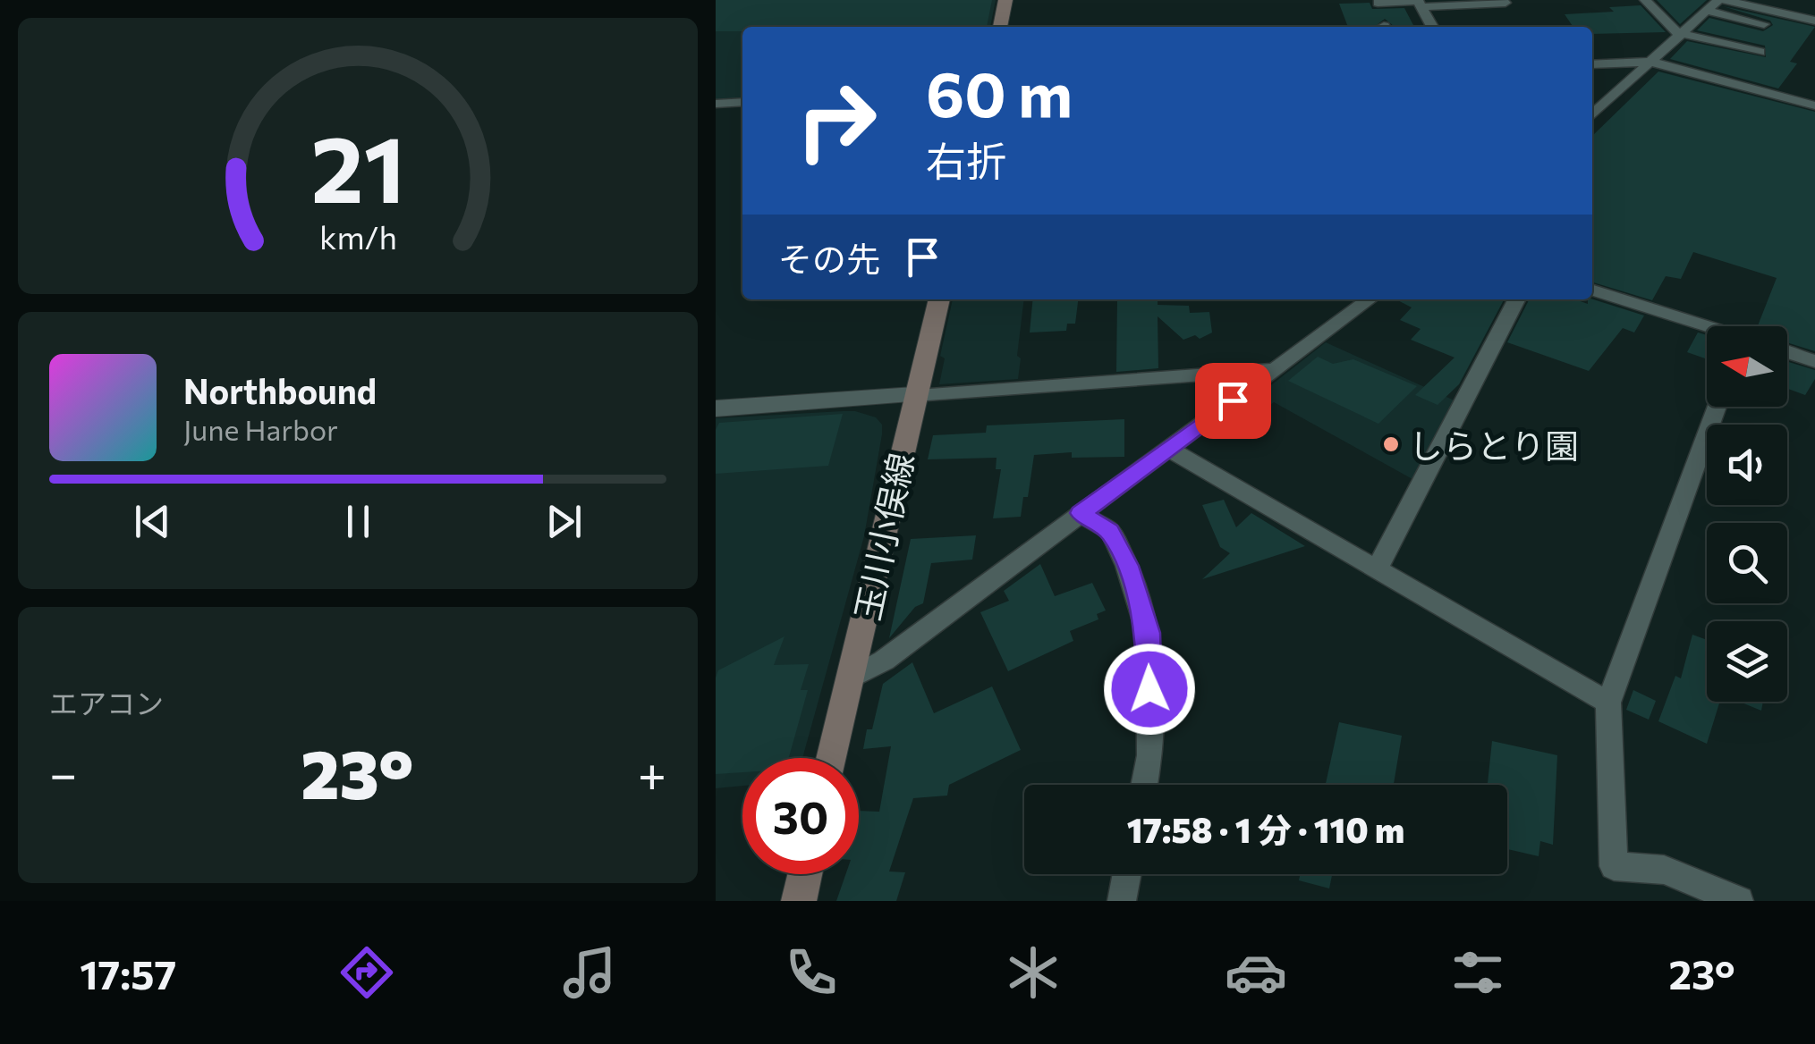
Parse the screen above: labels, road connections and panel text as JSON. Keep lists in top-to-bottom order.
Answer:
{
  "streets": {
    "main road": ["玉川小俣線"]
  },
  "places": ["しらとり園"],
  "north": "left",
  "page": {
    "turn": ["60 m", "右折"],
    "then": "その先",
    "song": ["Northbound", "June Harbor"],
    "tile": "エアコン",
    "heat": ["−", "23°", "+"],
    "limit": "30",
    "trip": "17:58 · 1 分 · 110 m",
    "tabs": ["17:57", "23°"],
    "gauge": ["21", "km/h"]
  }
}
